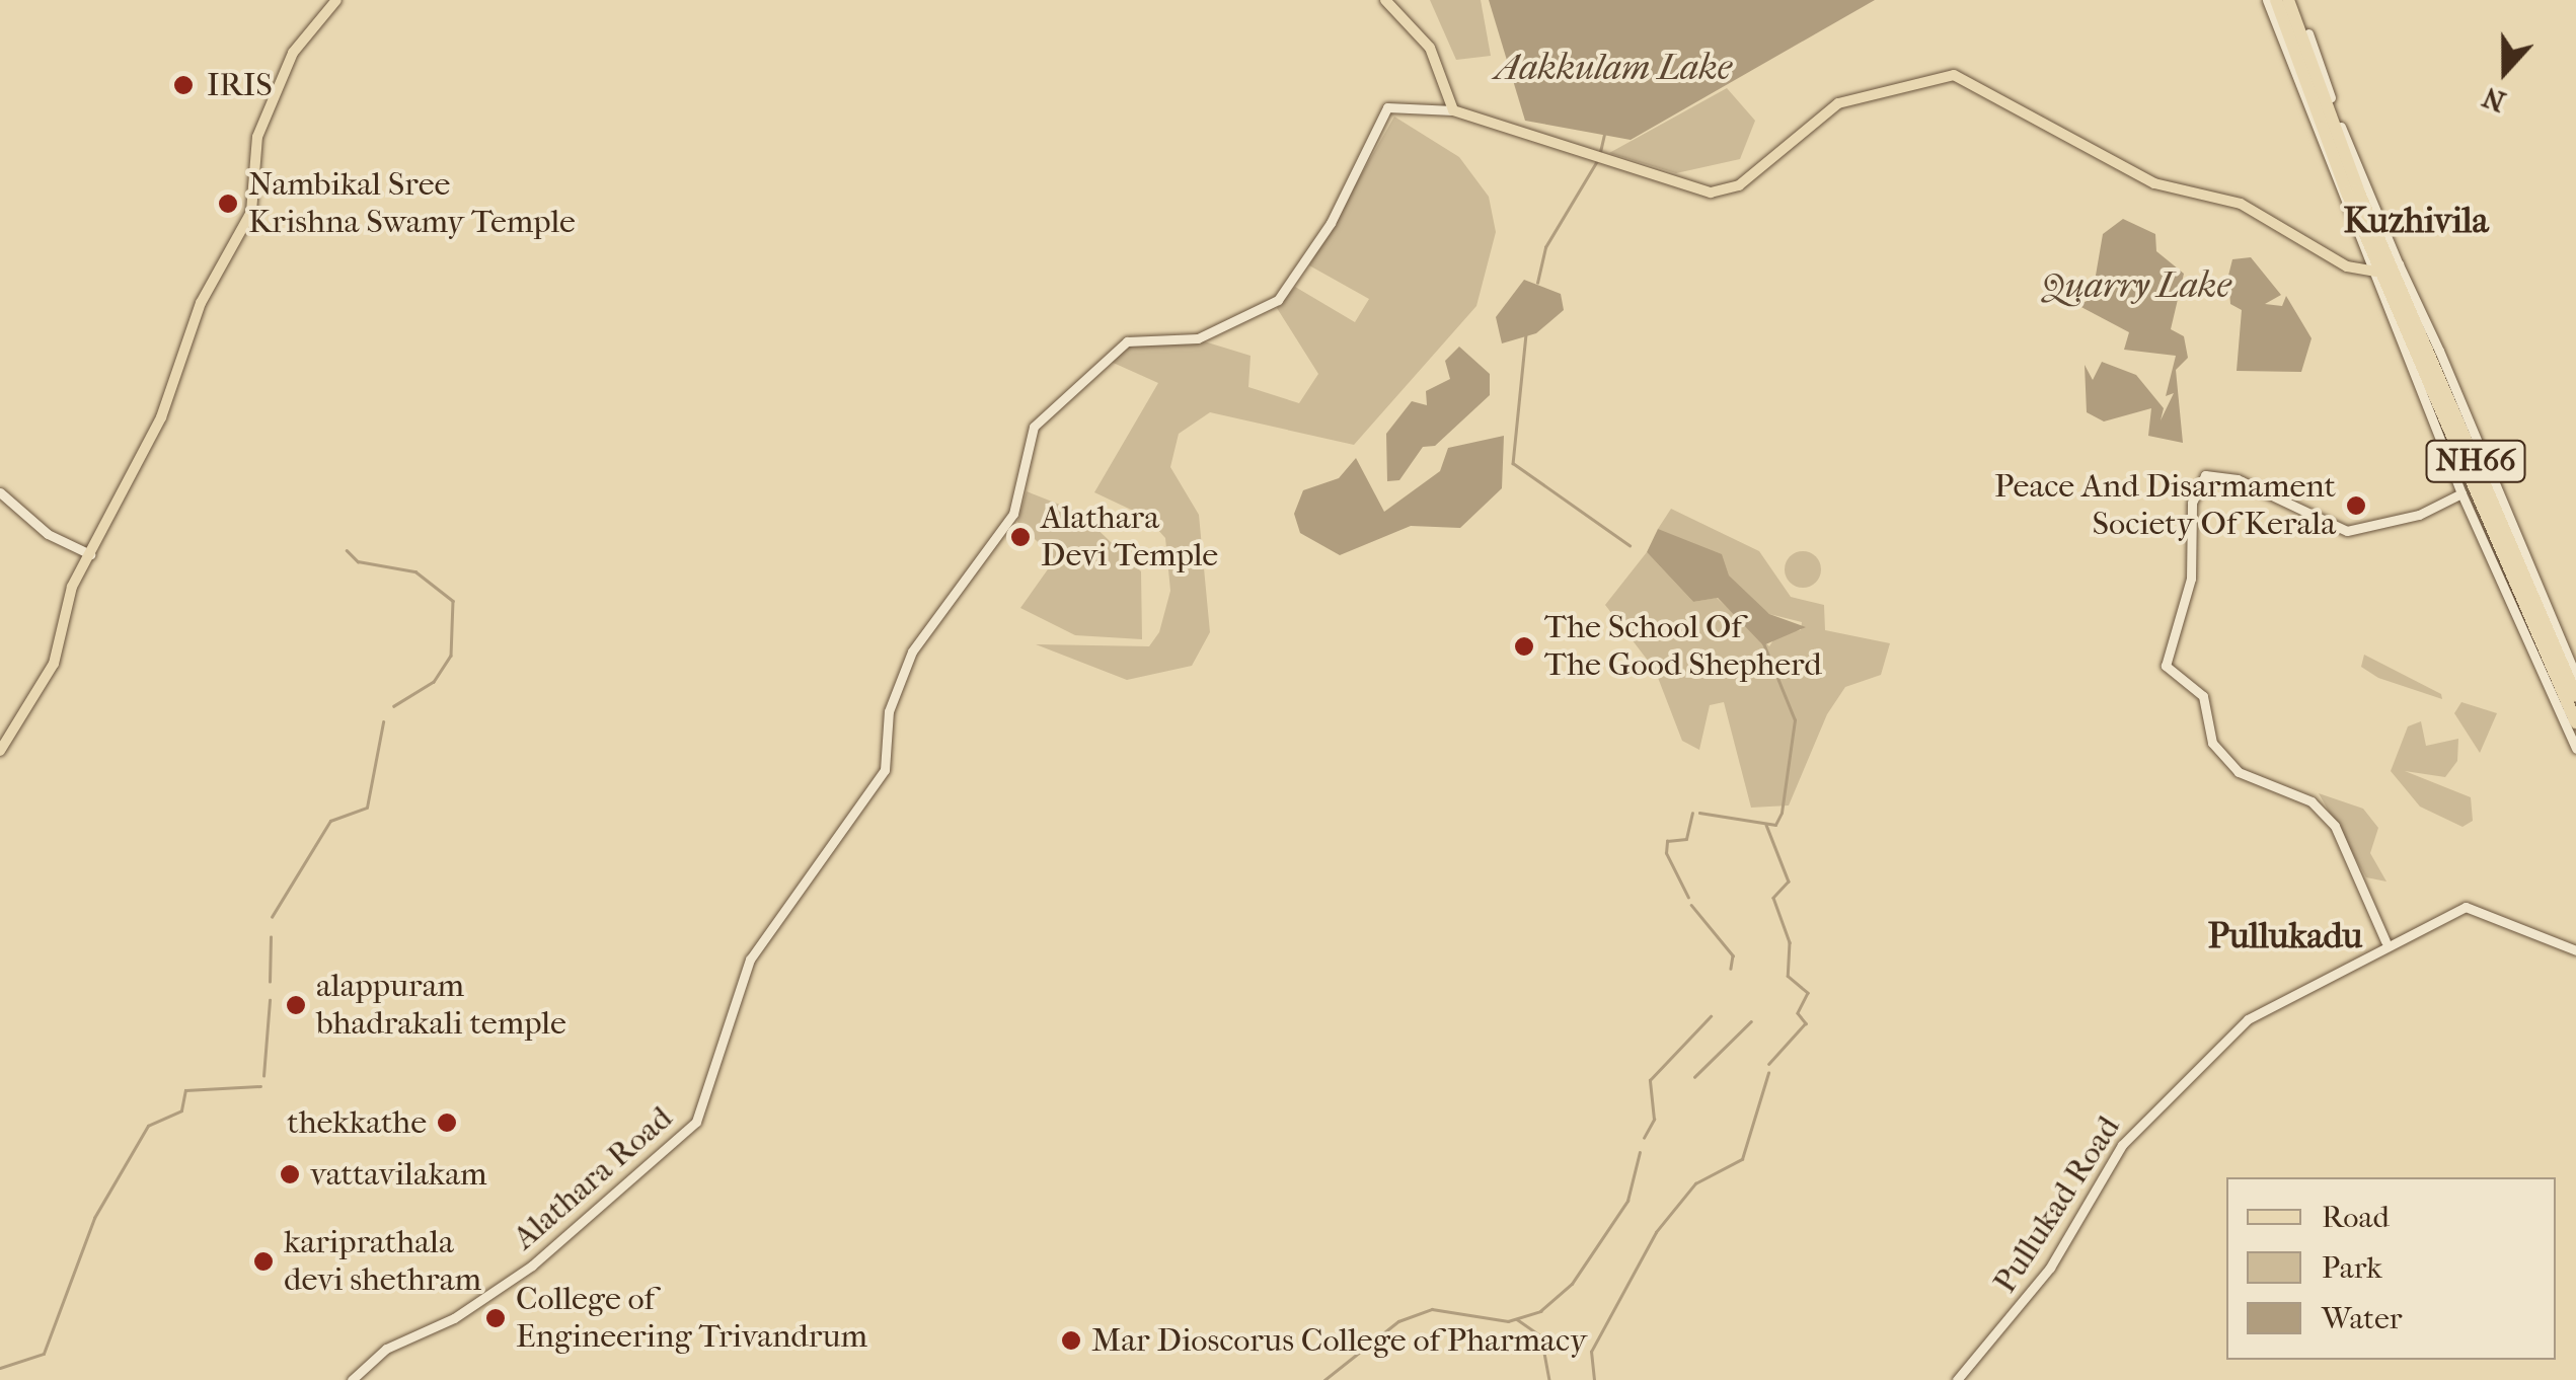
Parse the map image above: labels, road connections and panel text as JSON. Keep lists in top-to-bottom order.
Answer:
{
  "streets": {
    "highway": ["NH66"],
    "street": ["Alathara Road", "Pullukad Road"]
  },
  "districts": ["Kuzhivila", "Pullukadu"],
  "water": ["Aakkulam Lake", "Quarry Lake"],
  "places": [
    "IRIS",
    "Nambikal Sree Krishna Swamy Temple",
    "Peace And Disarmament Society Of Kerala",
    "Alathara Devi Temple",
    "The School Of The Good Shepherd",
    "alappuram bhadrakali temple",
    "thekkathe",
    "vattavilakam",
    "kariprathala devi shethram",
    "College of Engineering Trivandrum",
    "Mar Dioscorus College of Pharmacy"
  ],
  "legend": ["Road", "Park", "Water"],
  "north": "bottom"
}
